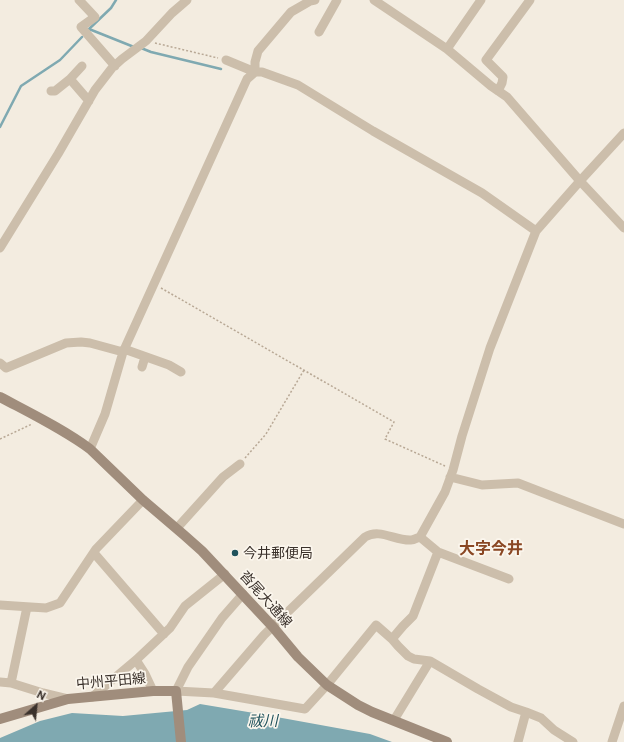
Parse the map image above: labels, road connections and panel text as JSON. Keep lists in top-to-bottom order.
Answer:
{
  "streets": {
    "main road": ["沓尾大通線", "中州平田線"]
  },
  "districts": ["大字今井"],
  "water": ["祓川"],
  "places": ["今井郵便局"],
  "north": "top right"
}
